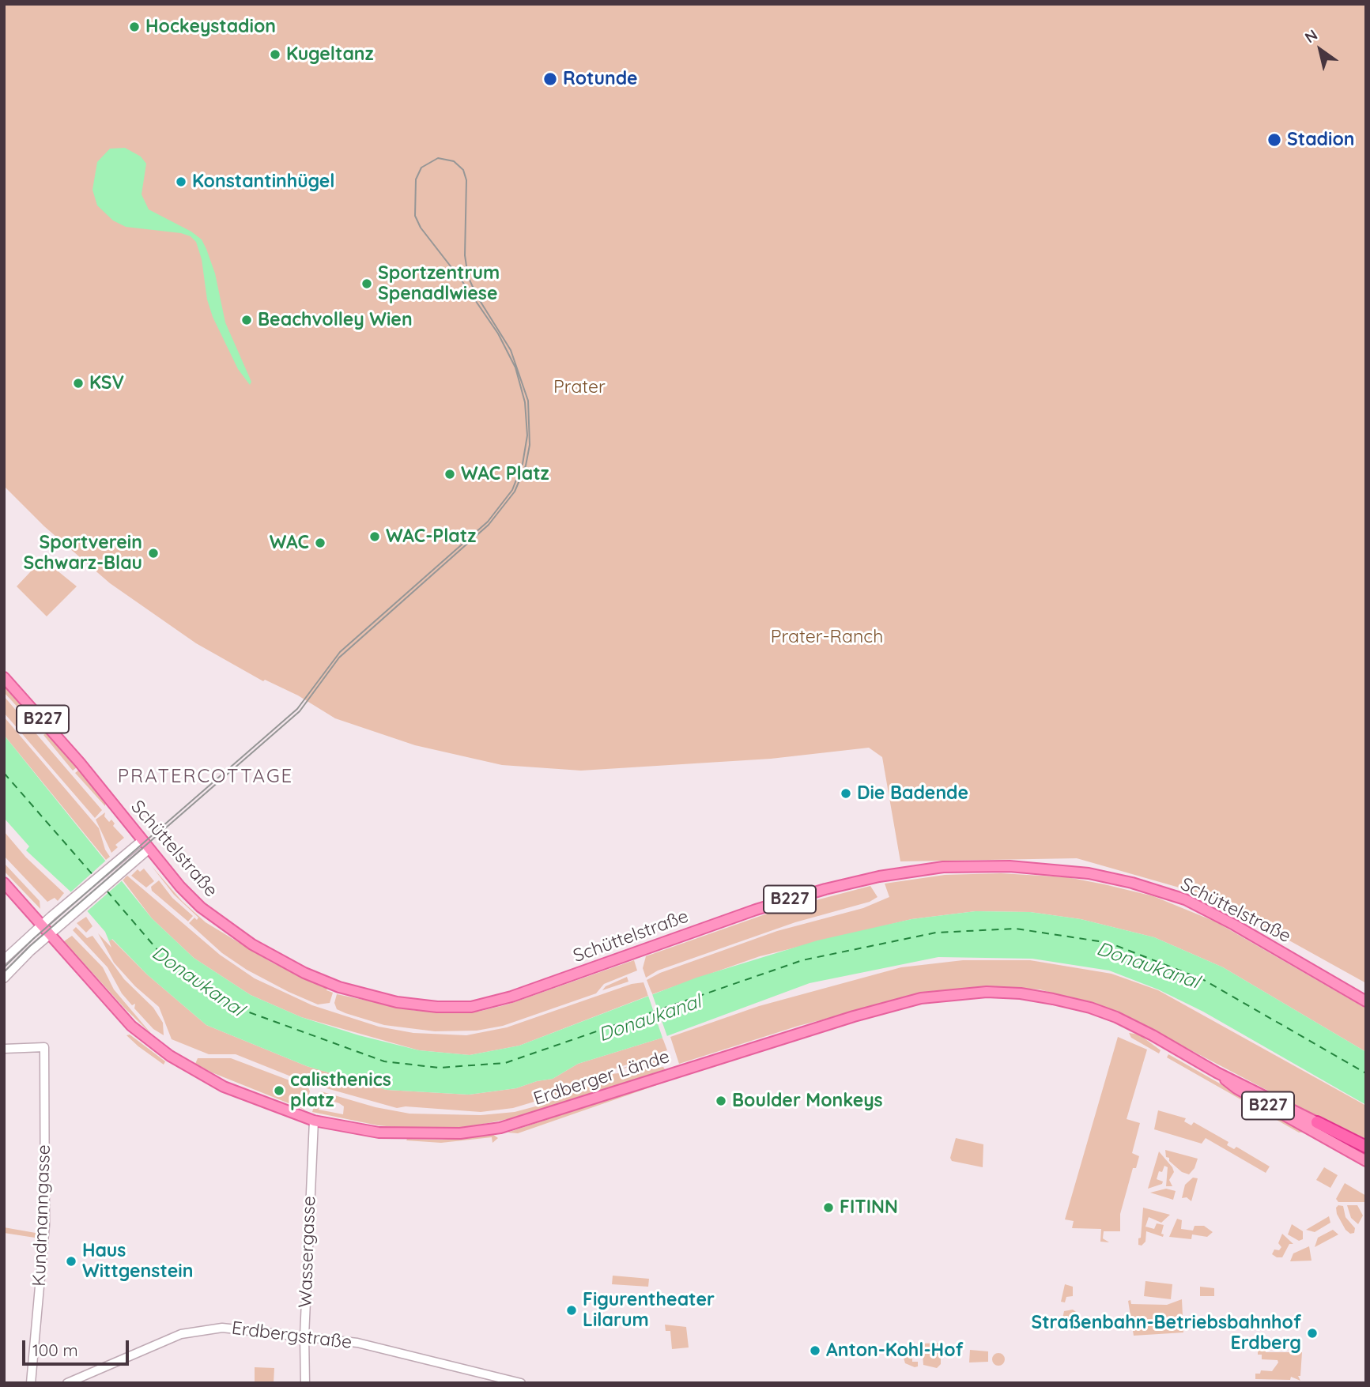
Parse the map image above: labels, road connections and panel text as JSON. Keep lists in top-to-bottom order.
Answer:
{
  "streets": {
    "main road": ["B227", "Schüttelstraße", "Erdberger Lände"],
    "street": ["Kundmanngasse", "Wassergasse", "Erdbergstraße"]
  },
  "crossings": [
    ["B227", "Erdberger Lände"],
    ["Erdberger Lände", "Wassergasse"],
    ["Wassergasse", "Erdbergstraße"]
  ],
  "districts": ["PRATERCOTTAGE"],
  "water": ["Donaukanal"],
  "parks": ["Prater", "Prater-Ranch"],
  "places": [
    "Hockeystadion",
    "Kugeltanz",
    "Rotunde",
    "Stadion",
    "Konstantinhügel",
    "Sportzentrum Spenadlwiese",
    "Beachvolley Wien",
    "KSV",
    "WAC Platz",
    "WAC-Platz",
    "WAC",
    "Sportverein Schwarz-Blau",
    "Die Badende",
    "calisthenics platz",
    "Boulder Monkeys",
    "FITINN",
    "Haus Wittgenstein",
    "Figurentheater Lilarum",
    "Straßenbahn-Betriebsbahnhof Erdberg",
    "Anton-Kohl-Hof"
  ],
  "scale_bar": "100 m",
  "north": "top left"
}
